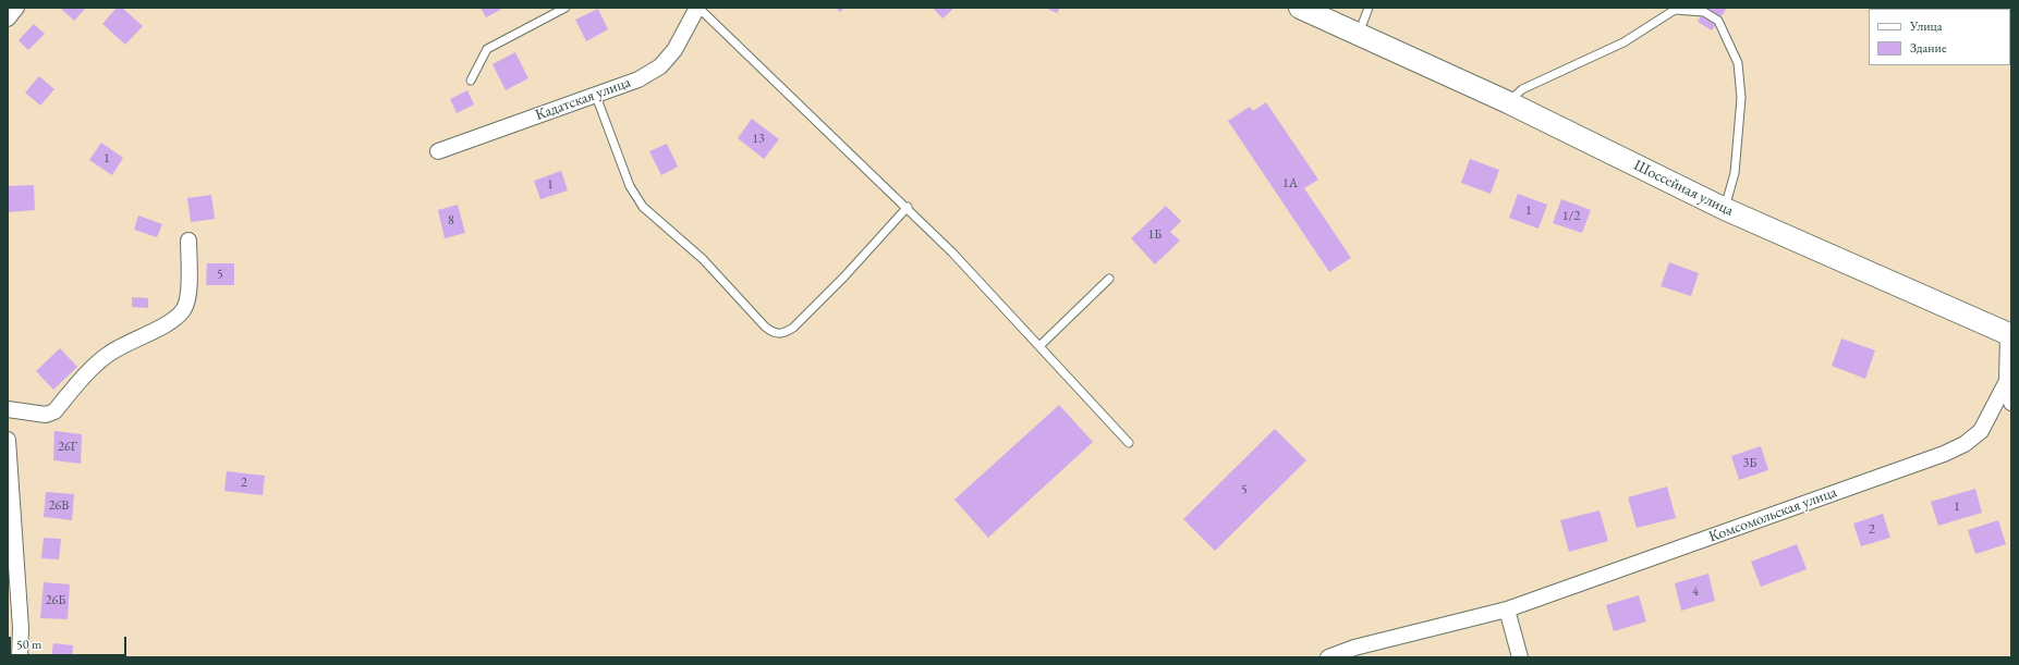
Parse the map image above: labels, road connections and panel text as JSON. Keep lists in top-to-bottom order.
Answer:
{
  "streets": {
    "main road": ["Шоссейная улица"],
    "street": ["Кадатская улица", "Комсомольская улица"]
  },
  "house_numbers": [
    "13",
    "1",
    "1А",
    "1",
    "1",
    "1/2",
    "8",
    "1Б",
    "5",
    "26Г",
    "3Б",
    "2",
    "5",
    "26В",
    "1",
    "2",
    "4",
    "26Б"
  ],
  "legend": ["Улица", "Здание"],
  "scale_bar": "50 m"
}
